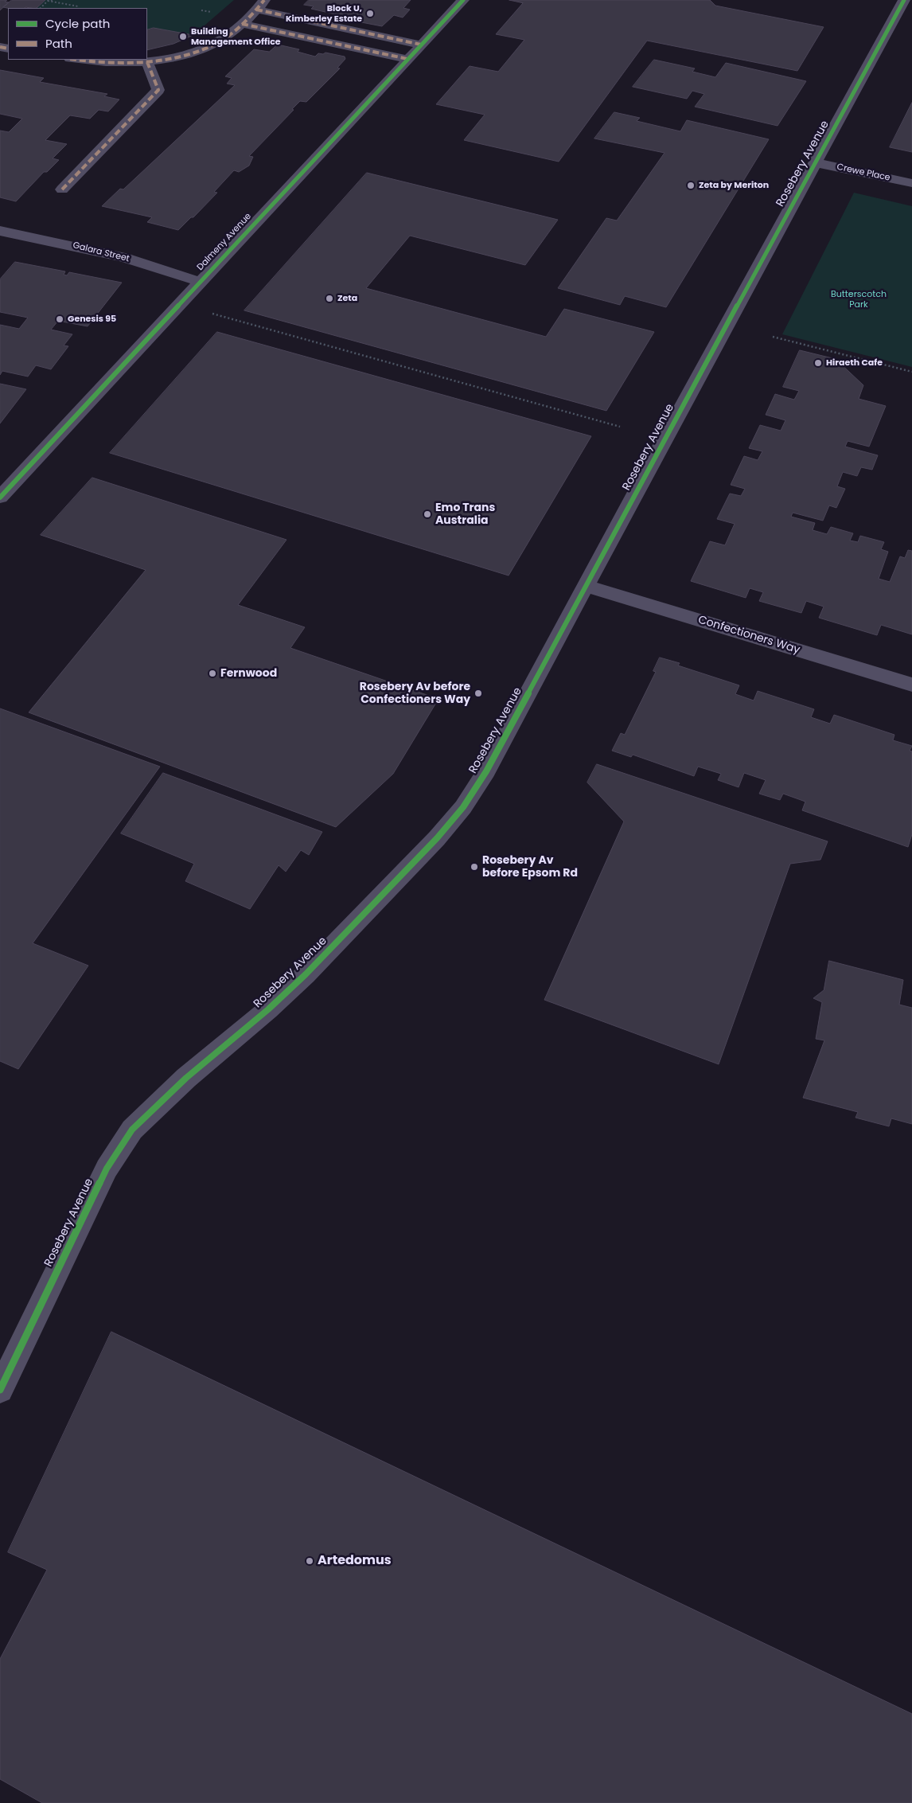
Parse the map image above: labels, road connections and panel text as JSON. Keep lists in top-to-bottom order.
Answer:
{
  "streets": {
    "street": [
      "Rosebery Avenue",
      "Crewe Place",
      "Dalmeny Avenue",
      "Galara Street",
      "Confectioners Way"
    ]
  },
  "crossings": [
    ["Rosebery Avenue", "Crewe Place"],
    ["Rosebery Avenue", "Confectioners Way"],
    ["Dalmeny Avenue", "Galara Street"]
  ],
  "parks": ["Butterscotch Park"],
  "places": [
    "Block U, Kimberley Estate",
    "Building Management Office",
    "Zeta by Meriton",
    "Zeta",
    "Genesis 95",
    "Hiraeth Cafe",
    "Emo Trans Australia",
    "Fernwood",
    "Rosebery Av before Confectioners Way",
    "Rosebery Av before Epsom Rd",
    "Artedomus"
  ],
  "legend": ["Cycle path", "Path"]
}
